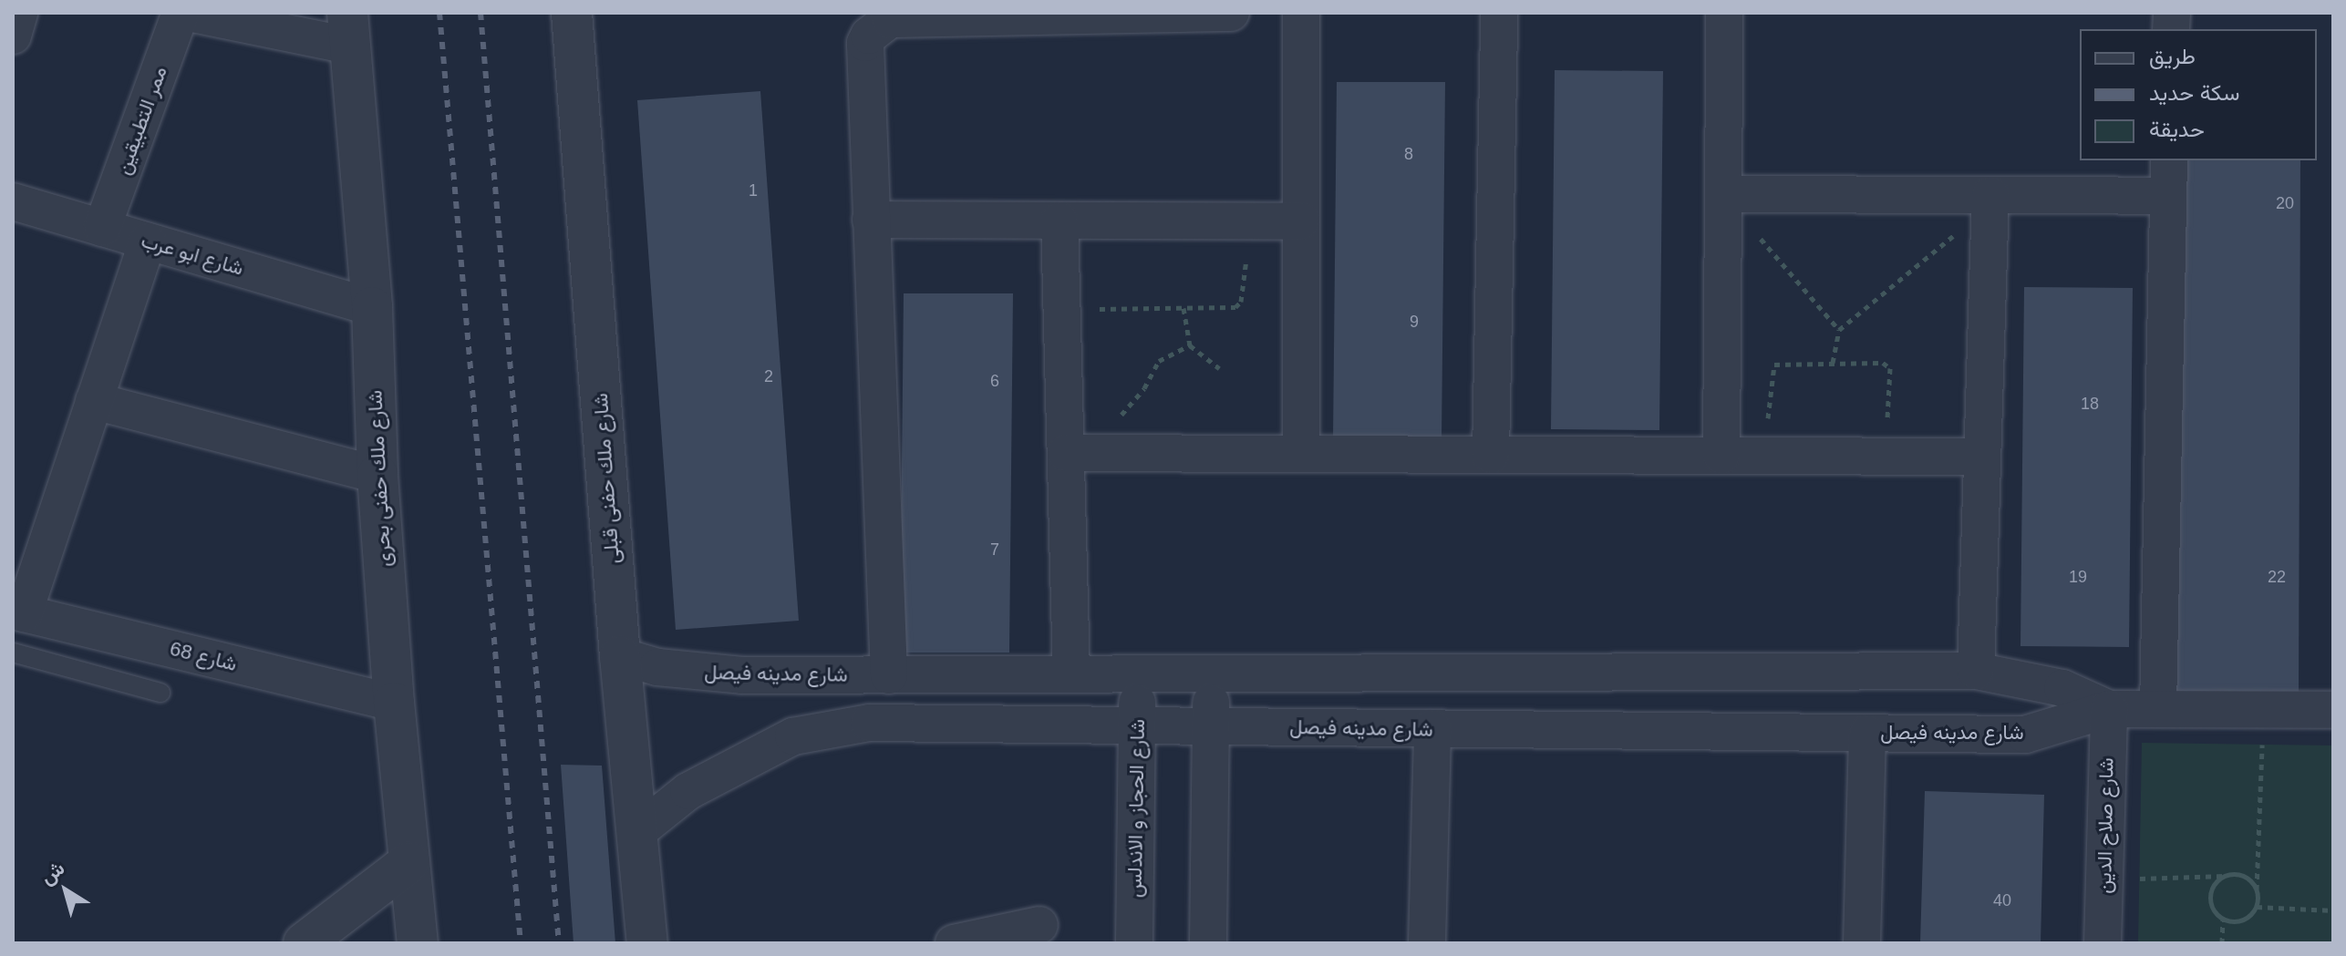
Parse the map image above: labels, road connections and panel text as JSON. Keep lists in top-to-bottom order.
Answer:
{
  "streets": {
    "street": [
      "ممر التطبيقين",
      "شارع ابو عرب",
      "شارع ملك حفنى بحرى",
      "شارع ملك حفنى قبلى",
      "شارع 68",
      "شارع مدينه فيصل",
      "شارع الحجاز و الاندلس",
      "شارع صلاح الدين"
    ]
  },
  "crossings": [
    ["ممر التطبيقين", "شارع ابو عرب"],
    ["شارع ابو عرب", "شارع ملك حفنى بحرى"],
    ["شارع ملك حفنى بحرى", "شارع 68"],
    ["شارع ملك حفنى قبلى", "شارع مدينه فيصل"],
    ["شارع مدينه فيصل", "شارع الحجاز و الاندلس"],
    ["شارع مدينه فيصل", "شارع صلاح الدين"]
  ],
  "house_numbers": [
    "8",
    "1",
    "20",
    "9",
    "2",
    "6",
    "18",
    "7",
    "19",
    "22",
    "40"
  ],
  "legend": ["طريق", "سكة حديد", "حديقة"],
  "north": "top left"
}
